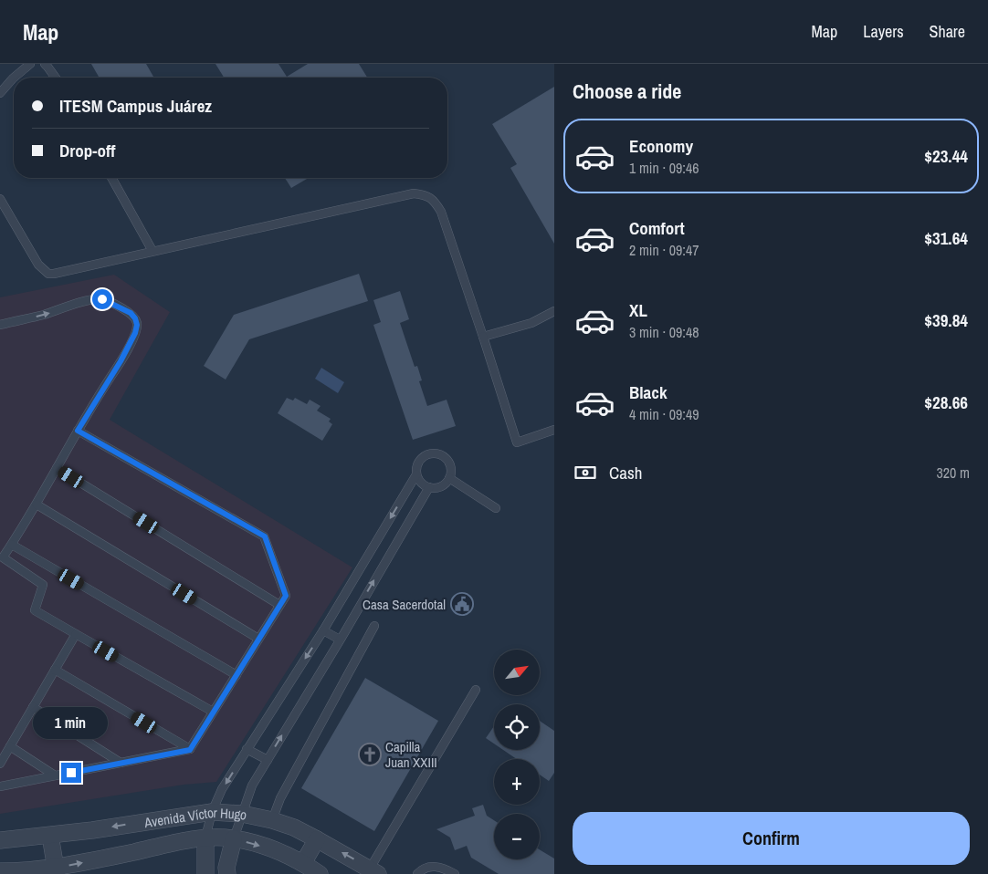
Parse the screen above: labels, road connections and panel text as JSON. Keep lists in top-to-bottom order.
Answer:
{
  "streets": {
    "street": ["Avenida Víctor Hugo"]
  },
  "places": {
    "public building": ["Casa Sacerdotal"],
    "church": ["Capilla Juan XXIII"]
  },
  "north": "top right",
  "page": {
    "header": "Map",
    "nav": ["Map", "Layers", "Share"],
    "heading": "Choose a ride",
    "banner": ["ITESM Campus Juárez", "Drop-off"],
    "list": [
      {
        "name": "Economy",
        "note": "1 min · 09:46",
        "value": "$23.44"
      },
      {
        "name": "Comfort",
        "note": "2 min · 09:47",
        "value": "$31.64"
      },
      {
        "name": "XL",
        "note": "3 min · 09:48",
        "value": "$39.84"
      },
      {
        "name": "Black",
        "note": "4 min · 09:49",
        "value": "$28.66"
      }
    ],
    "pay": ["Cash", "320 m"],
    "map_buttons": ["+", "−"],
    "bubble": "1 min",
    "buttons": "Confirm"
  }
}
